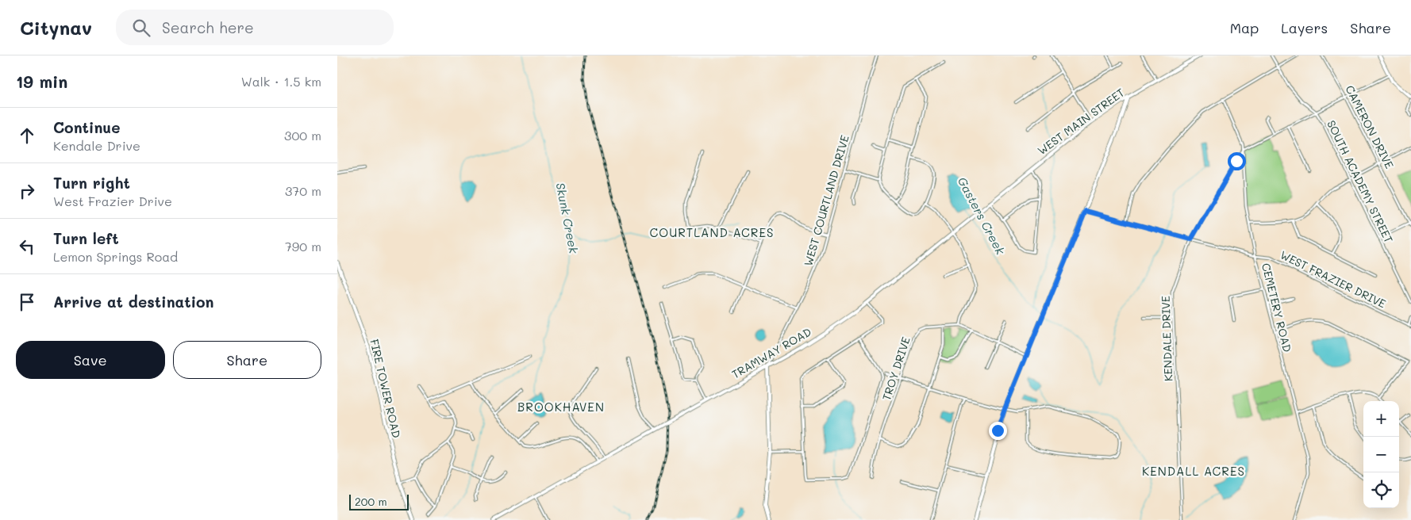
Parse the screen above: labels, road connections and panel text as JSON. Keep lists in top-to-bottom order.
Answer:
{
  "streets": {
    "street": [
      "WEST MAIN STREET",
      "CAMERON DRIVE",
      "SOUTH ACADEMY STREET",
      "WEST COURTLAND DRIVE",
      "WEST FRAZIER DRIVE",
      "CEMETERY ROAD",
      "KENDALE DRIVE",
      "TRAMWAY ROAD",
      "TROY DRIVE",
      "FIRE TOWER ROAD"
    ]
  },
  "crossings": [
    ["WEST MAIN STREET", "TRAMWAY ROAD"],
    ["WEST COURTLAND DRIVE", "TRAMWAY ROAD"],
    ["WEST FRAZIER DRIVE", "CEMETERY ROAD"],
    ["WEST FRAZIER DRIVE", "KENDALE DRIVE"],
    ["CEMETERY ROAD", "KENDALE DRIVE"]
  ],
  "districts": ["COURTLAND ACRES", "BROOKHAVEN", "KENDALL ACRES"],
  "water": ["Gasters Creek", "Skunk Creek"],
  "scale_bar": "200 m",
  "page": {
    "header": "Citynav",
    "search": "Search here",
    "nav": ["Map", "Layers", "Share"],
    "heading": ["19 min", "Walk · 1.5 km"],
    "list": [
      ["Continue", "Kendale Drive", "300 m"],
      ["Turn right", "West Frazier Drive", "370 m"],
      ["Turn left", "Lemon Springs Road", "790 m"],
      "Arrive at destination"
    ],
    "buttons": ["Save", "Share"],
    "map_buttons": ["+", "−"],
    "scale": "200 m"
  }
}
